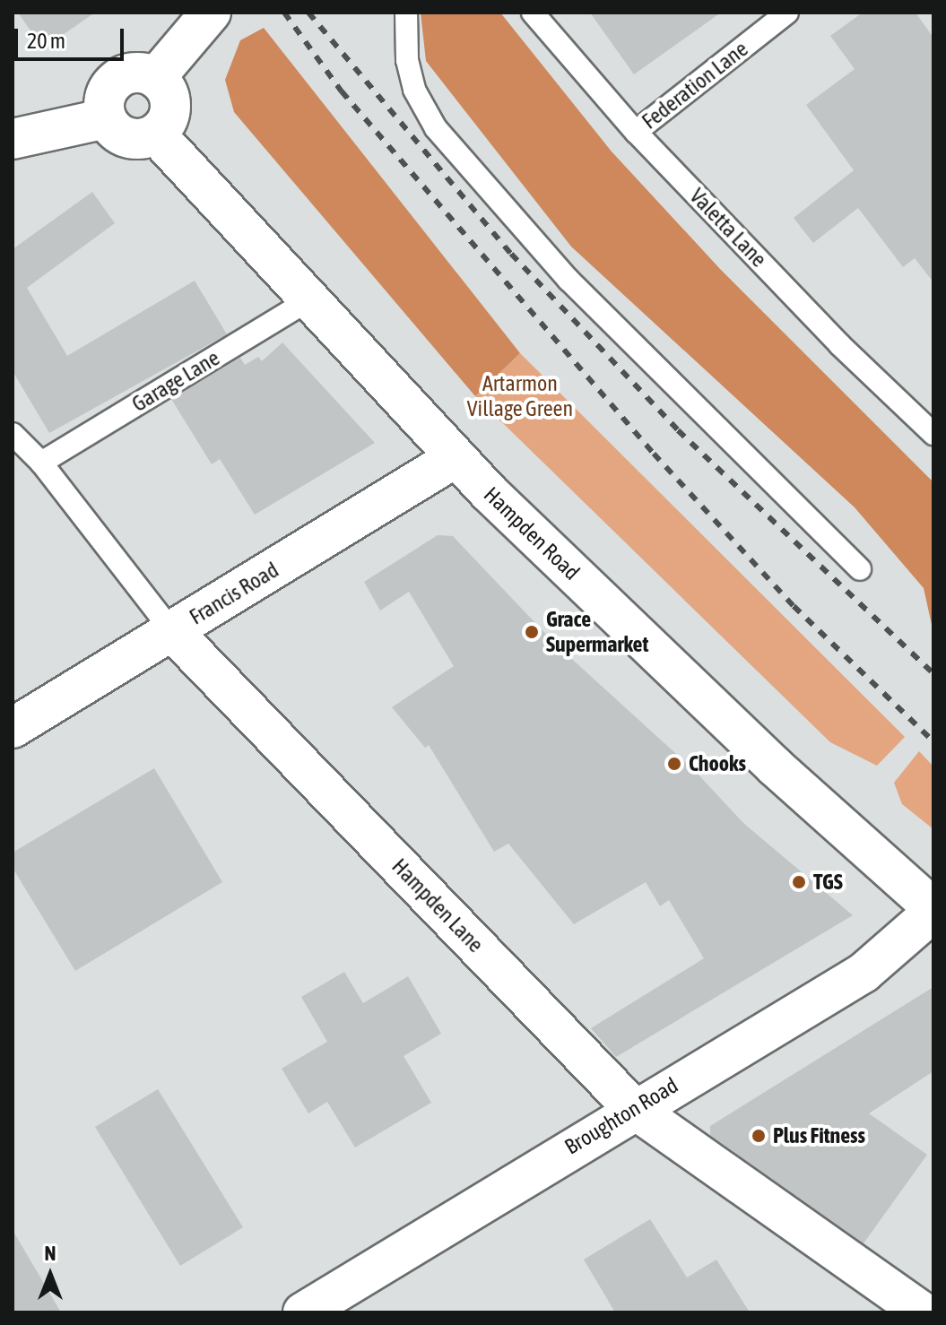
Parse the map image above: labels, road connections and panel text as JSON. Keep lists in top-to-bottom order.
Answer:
{
  "streets": {
    "street": [
      "Hampden Road",
      "Francis Road",
      "Hampden Lane",
      "Broughton Road"
    ],
    "lane": ["Federation Lane", "Valetta Lane", "Garage Lane"]
  },
  "crossings": [
    ["Federation Lane", "Valetta Lane"],
    ["Garage Lane", "Hampden Road"],
    ["Garage Lane", "Hampden Lane"],
    ["Hampden Road", "Francis Road"],
    ["Hampden Road", "Broughton Road"],
    ["Francis Road", "Hampden Lane"],
    ["Hampden Lane", "Broughton Road"]
  ],
  "parks": ["Artarmon Village Green"],
  "places": [
    "Grace Supermarket",
    "Chooks",
    "TGS",
    "Plus Fitness"
  ],
  "scale_bar": "20 m",
  "north": "top"
}
